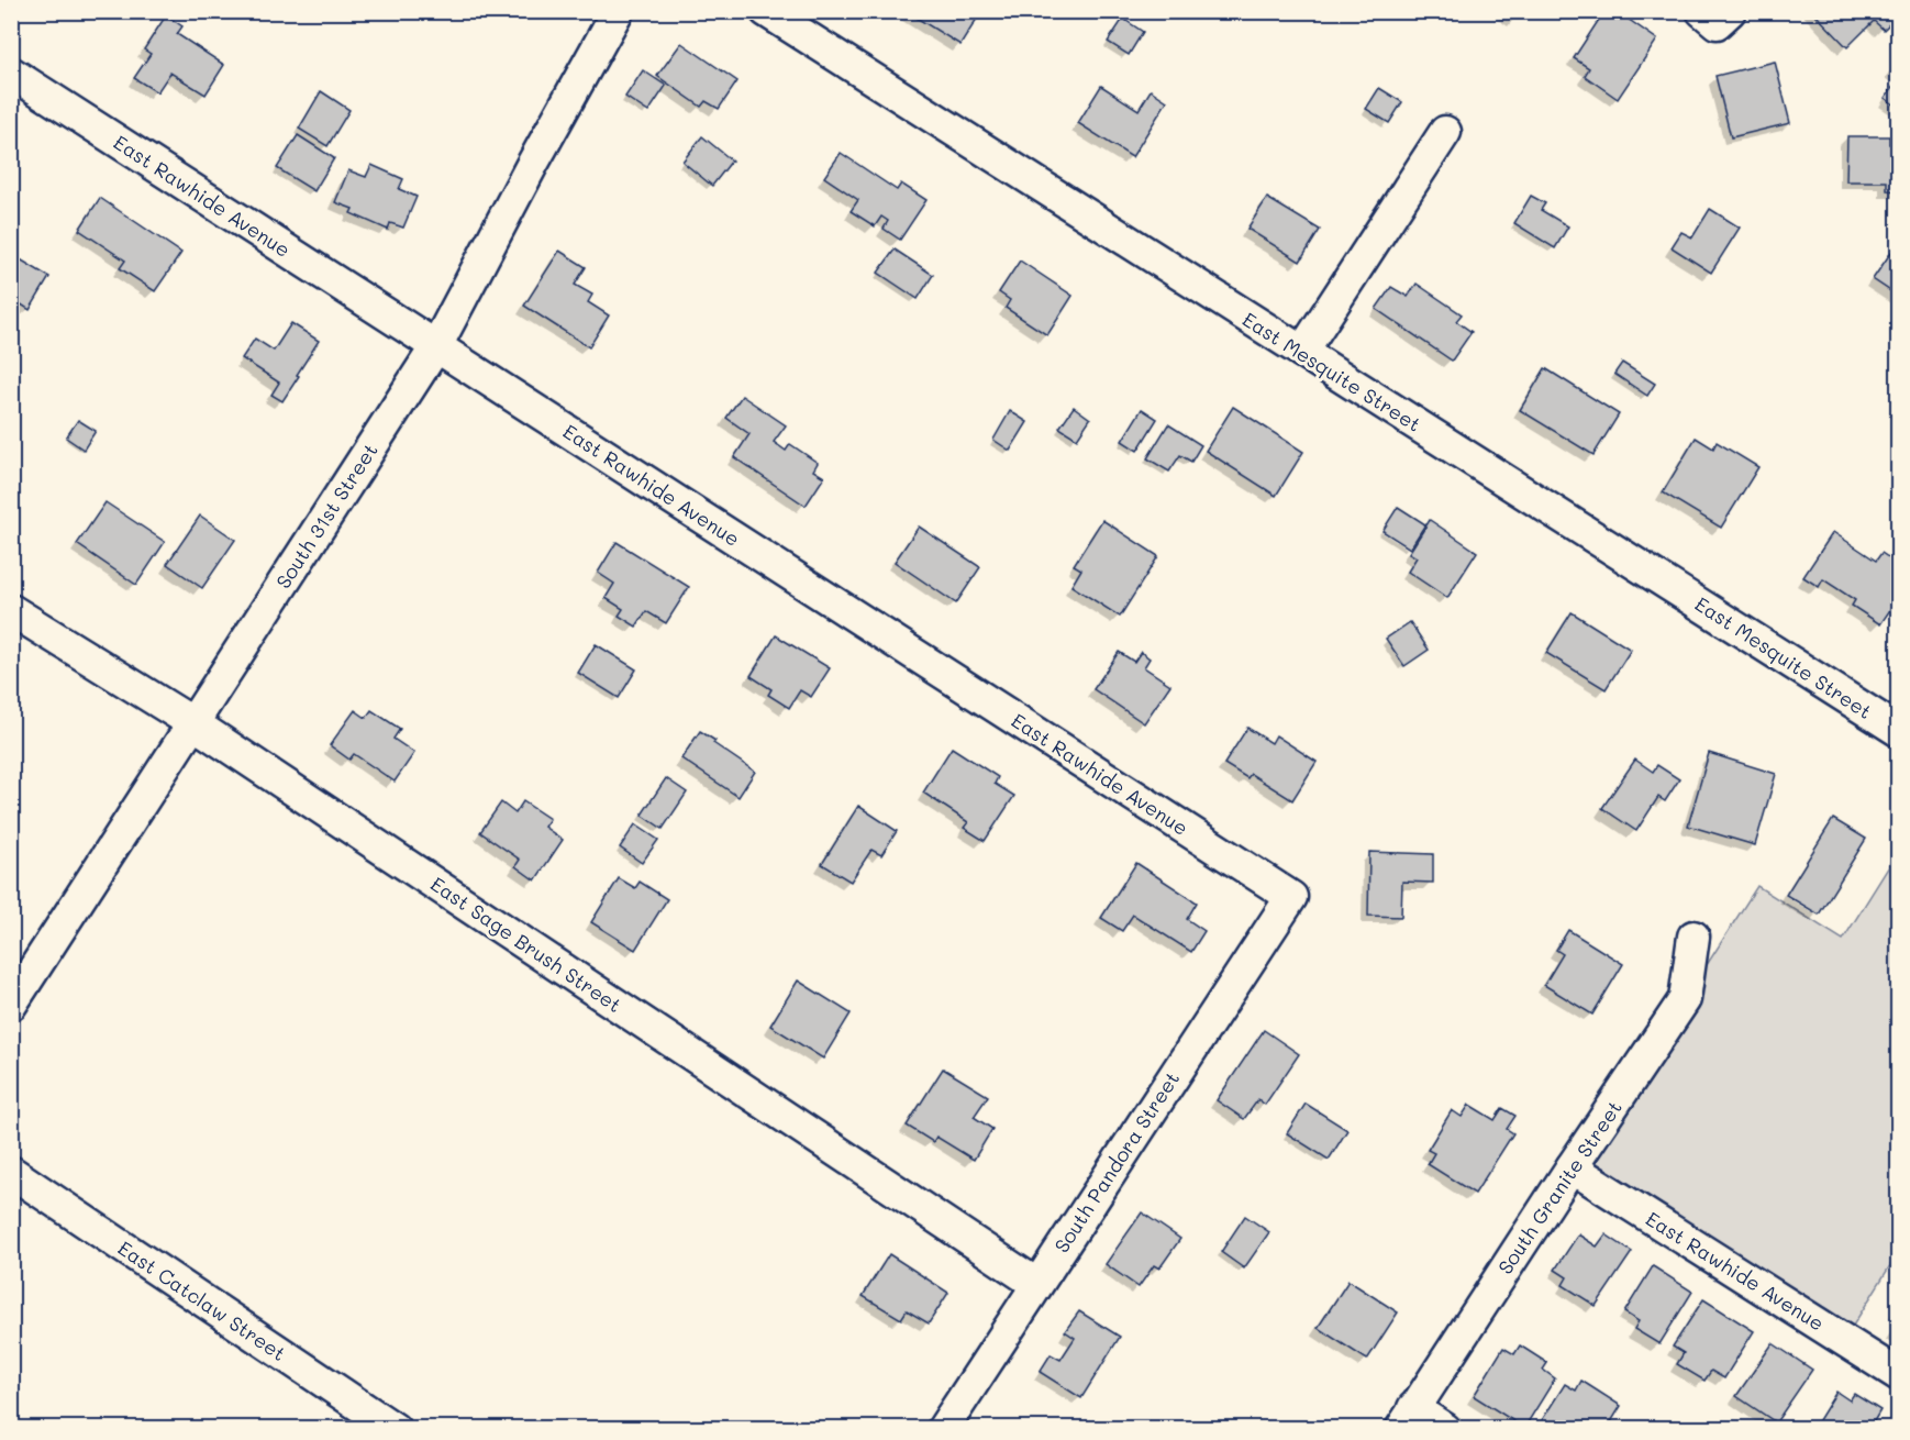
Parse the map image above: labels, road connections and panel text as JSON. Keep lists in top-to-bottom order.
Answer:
{
  "streets": {
    "street": [
      "East Rawhide Avenue",
      "East Mesquite Street",
      "South 31st Street",
      "East Sage Brush Street",
      "South Pandora Street",
      "South Granite Street",
      "East Catclaw Street"
    ]
  },
  "crossings": [
    ["East Rawhide Avenue", "South 31st Street"],
    ["East Rawhide Avenue", "South Pandora Street"],
    ["East Rawhide Avenue", "South Granite Street"],
    ["South 31st Street", "East Sage Brush Street"],
    ["East Sage Brush Street", "South Pandora Street"]
  ]
}
